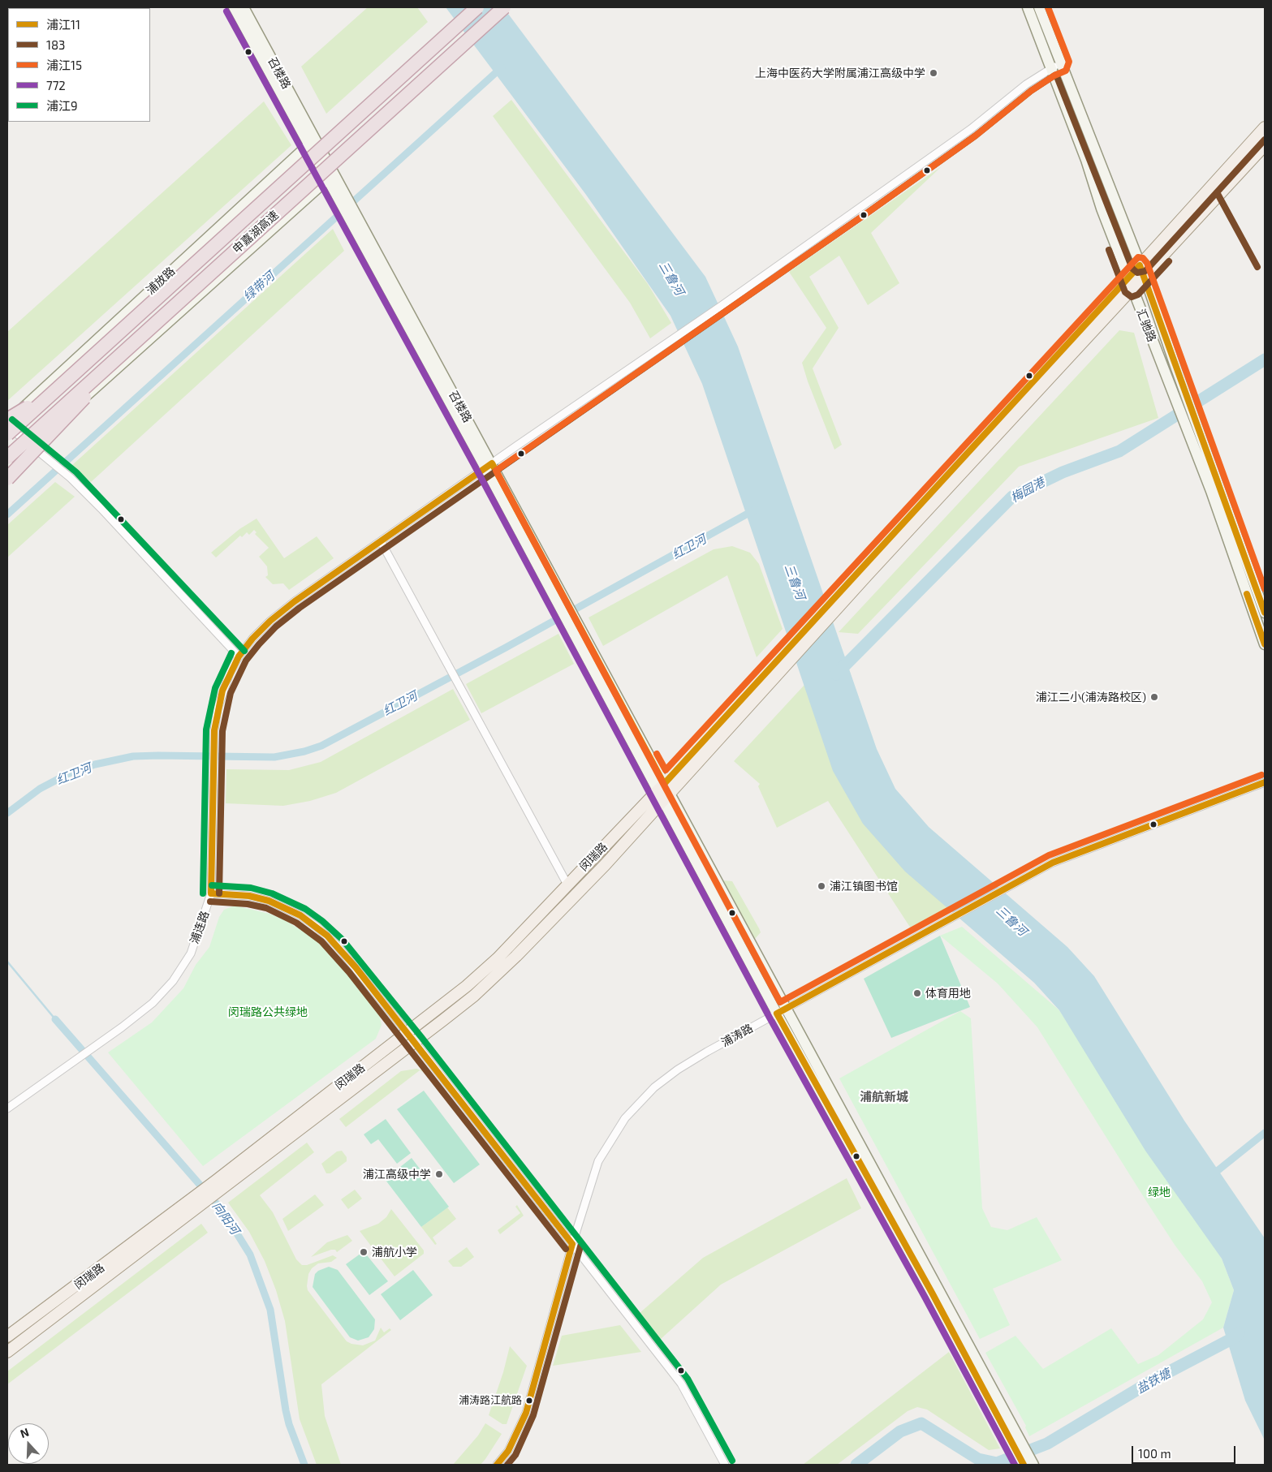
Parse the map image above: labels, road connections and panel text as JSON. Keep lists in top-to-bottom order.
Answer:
{
  "streets": {
    "highway": ["申嘉湖高速"],
    "main road": ["闵瑞路"],
    "street": [
      "召楼路",
      "浦放路",
      "汇驰路",
      "浦连路",
      "浦涛路"
    ]
  },
  "crossings": [
    ["召楼路", "浦放路"],
    ["召楼路", "闵瑞路"],
    ["召楼路", "浦连路"],
    ["汇驰路", "浦连路"]
  ],
  "districts": ["浦航新城"],
  "water": [
    "三鲁河",
    "绿带河",
    "梅园港",
    "红卫河",
    "向阳河",
    "盐铁塘"
  ],
  "parks": ["闵瑞路公共绿地", "绿地"],
  "places": [
    "上海中医药大学附属浦江高级中学",
    "浦江二小(浦涛路校区)",
    "浦江镇图书馆",
    "体育用地",
    "浦江高级中学",
    "浦航小学",
    "浦涛路江航路"
  ],
  "lines": [
    "transit line 浦江15",
    "transit line 772",
    "transit line 183",
    "transit line 浦江11",
    "transit line 浦江9"
  ],
  "legend": [
    "浦江11",
    "183",
    "浦江15",
    "772",
    "浦江9"
  ],
  "scale_bar": "100 m",
  "north": "top"
}
